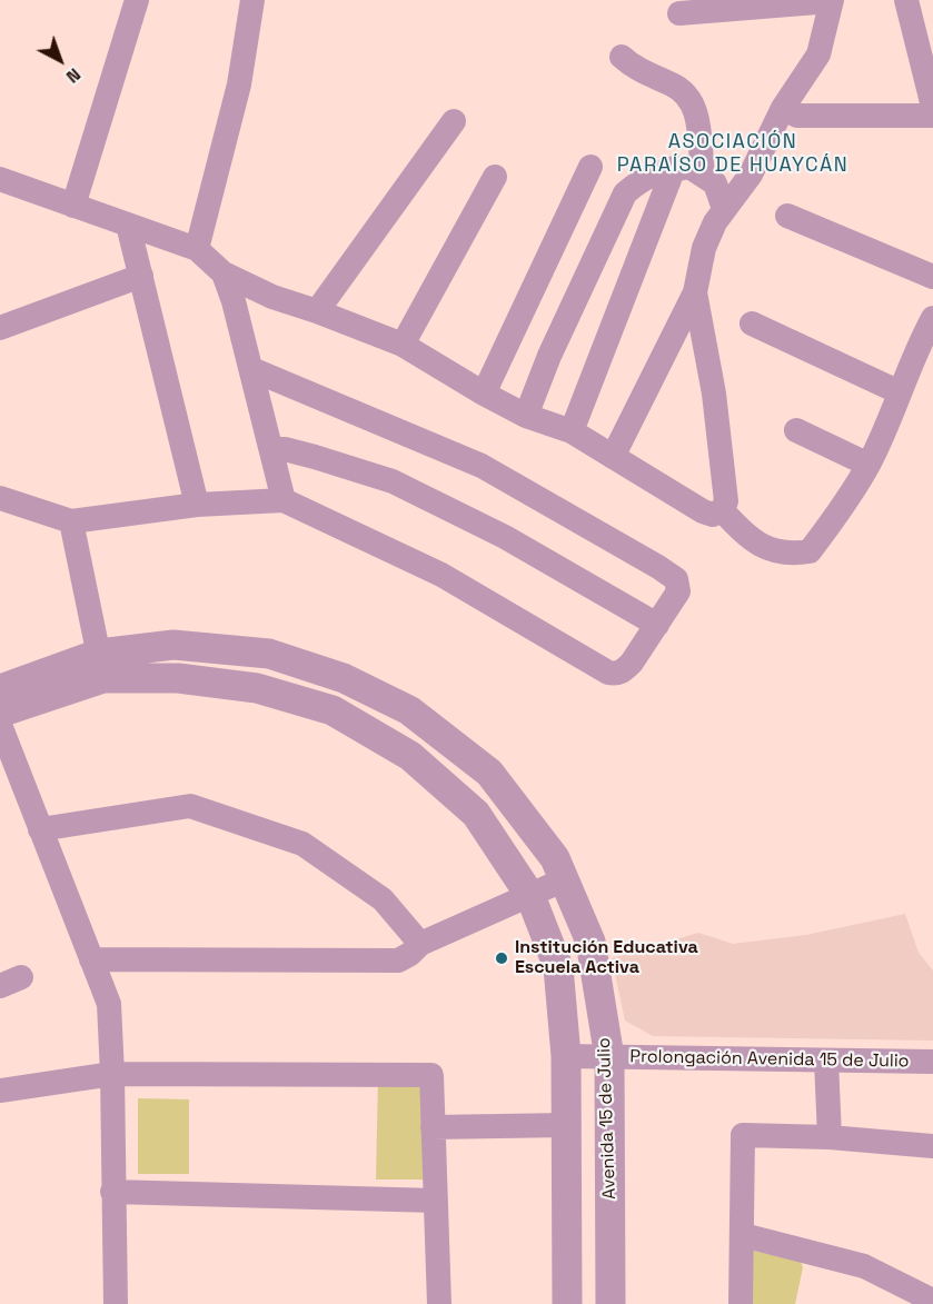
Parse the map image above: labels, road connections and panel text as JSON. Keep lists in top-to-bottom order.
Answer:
{
  "streets": {
    "street": ["Prolongación Avenida 15 de Julio", "Avenida 15 de Julio"]
  },
  "crossings": [
    ["Prolongación Avenida 15 de Julio", "Avenida 15 de Julio"]
  ],
  "districts": ["ASOCIACIÓN PARAÍSO DE HUAYCÁN"],
  "places": ["Institución Educativa Escuela Activa"],
  "north": "bottom right"
}
